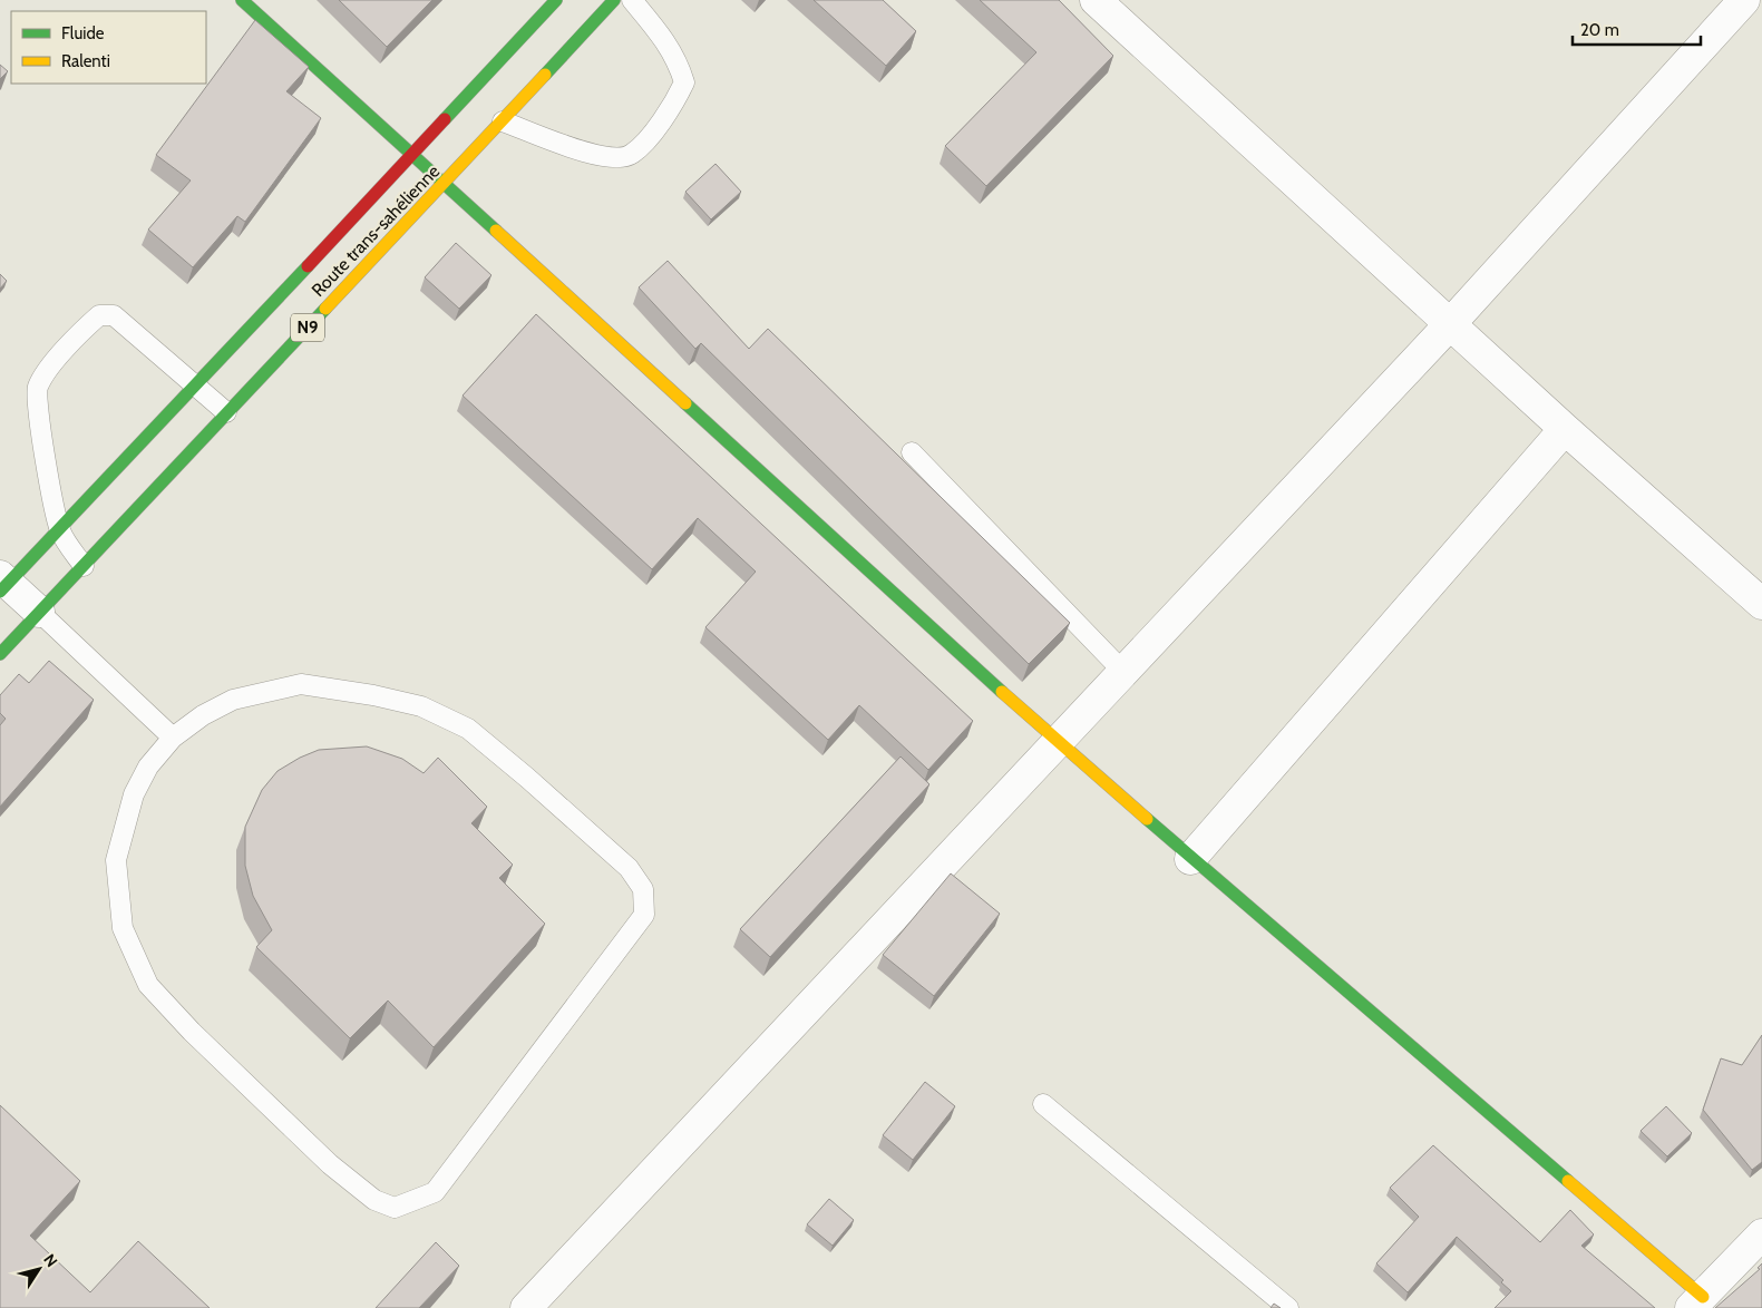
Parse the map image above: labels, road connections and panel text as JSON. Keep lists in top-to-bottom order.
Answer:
{
  "streets": {
    "main road": ["Route trans-sahélienne", "N9"]
  },
  "legend": ["Fluide", "Ralenti"],
  "scale_bar": "20 m",
  "north": "top right"
}
